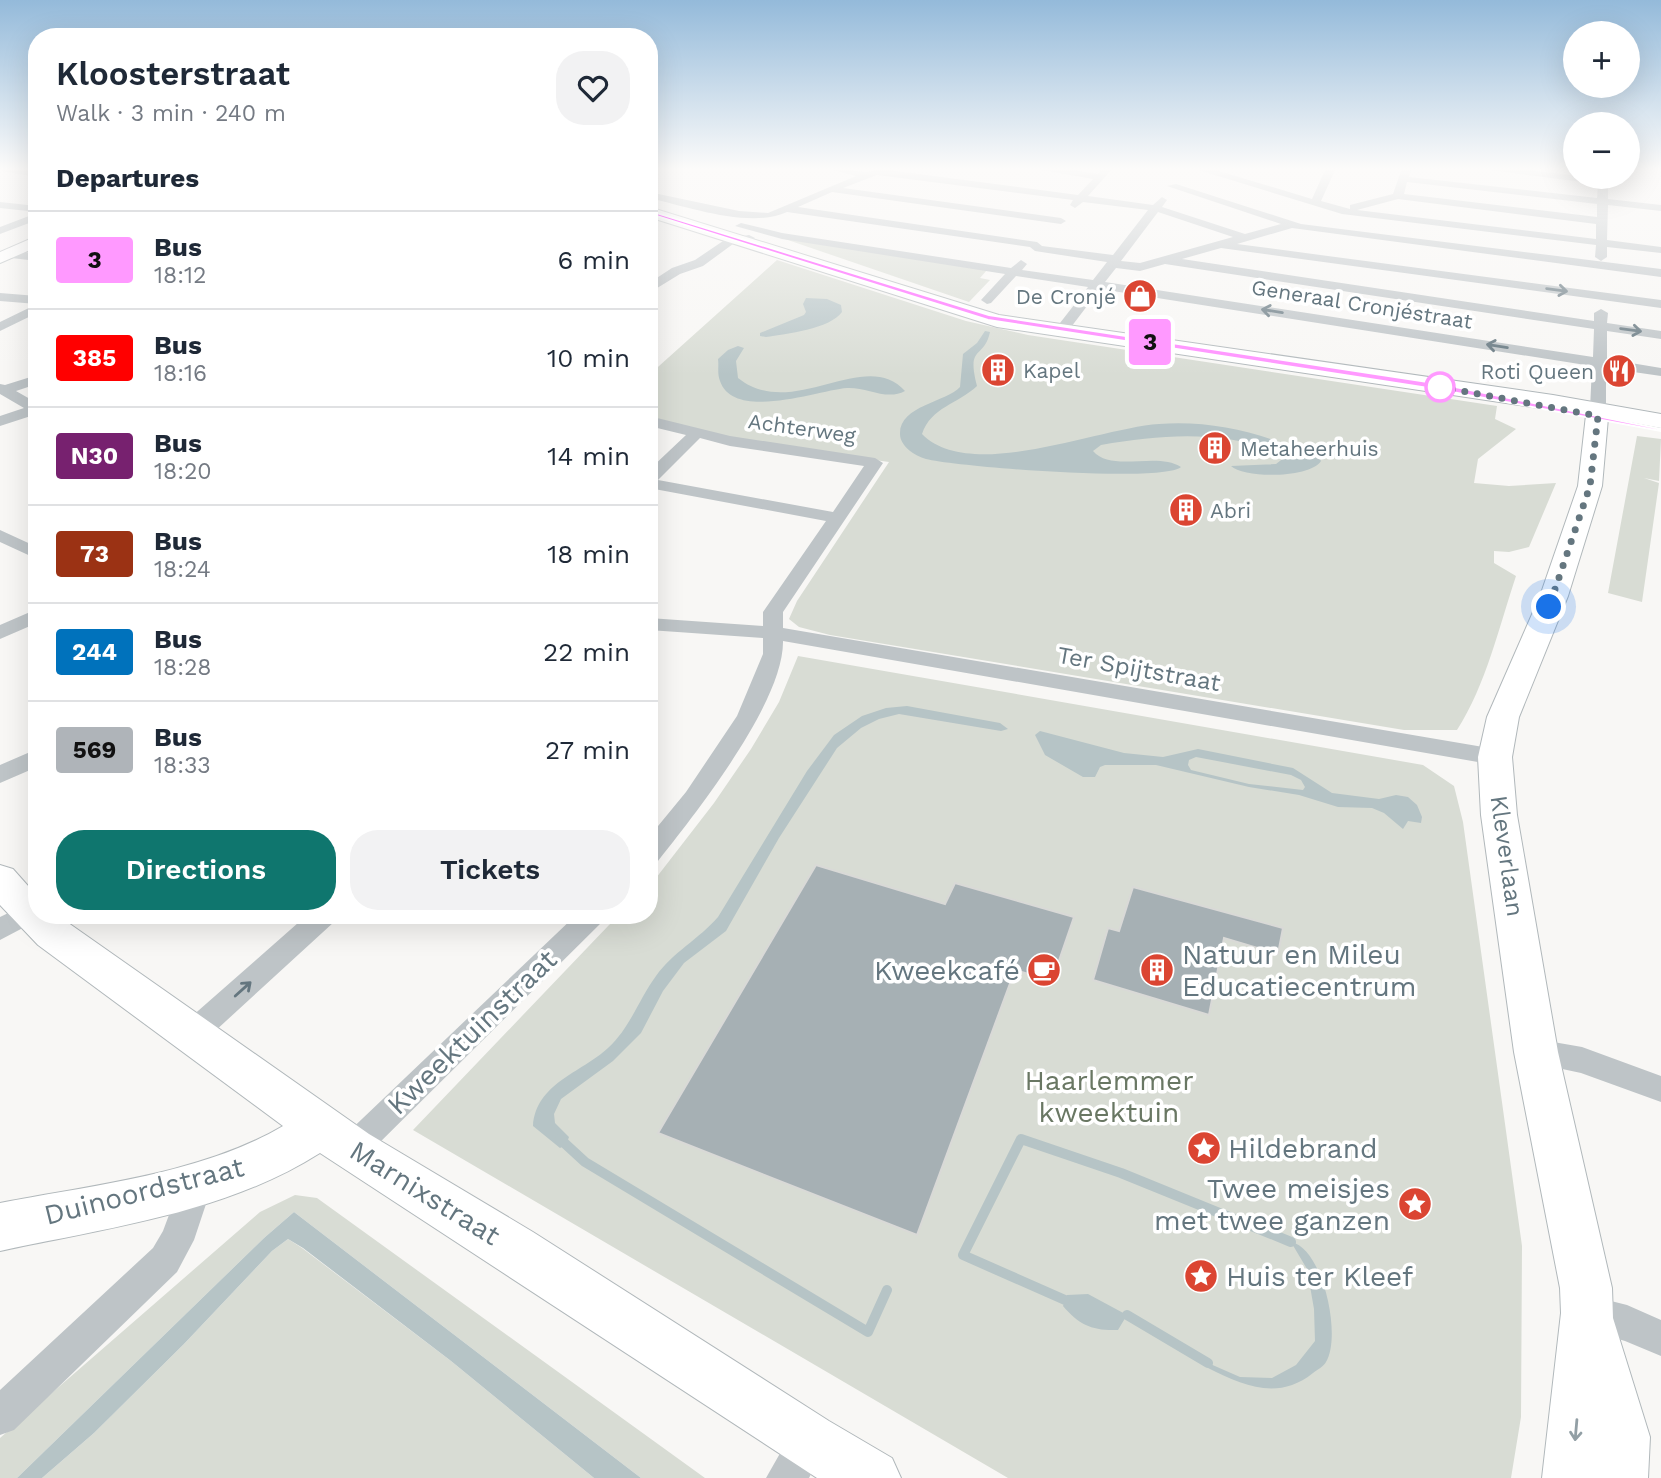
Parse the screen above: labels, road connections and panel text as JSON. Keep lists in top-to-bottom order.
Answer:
{
  "streets": {
    "main road": ["Kleverlaan", "Duinoordstraat", "Marnixstraat"],
    "street": [
      "Generaal Cronjéstraat",
      "Achterweg",
      "Ter Spijtstraat",
      "Kweektuinstraat"
    ]
  },
  "crossings": [
    ["Achterweg", "Ter Spijtstraat"],
    ["Ter Spijtstraat", "Kleverlaan"],
    ["Kweektuinstraat", "Duinoordstraat"],
    ["Kweektuinstraat", "Marnixstraat"],
    ["Duinoordstraat", "Marnixstraat"]
  ],
  "parks": ["Haarlemmer kweektuin"],
  "places": {
    "shop": ["De Cronjé"],
    "building": [
      "Kapel",
      "Metaheerhuis",
      "Abri",
      "Natuur en Mileu Educatiecentrum"
    ],
    "restaurant": ["Roti Queen"],
    "cafe": ["Kweekcafé"],
    "place": ["Hildebrand", "Twee meisjes met twee ganzen", "Huis ter Kleef"]
  },
  "lines": ["bus line 3"],
  "page": {
    "on_map": "3",
    "map_buttons": ["+", "−"],
    "heading": [
      ["Kloosterstraat", "Walk · 3 min · 240 m"],
      "Departures"
    ],
    "list": [
      {
        "mark": "3",
        "name": "Bus",
        "note": "18:12",
        "value": "6 min"
      },
      {
        "mark": "385",
        "name": "Bus",
        "note": "18:16",
        "value": "10 min"
      },
      {
        "mark": "N30",
        "name": "Bus",
        "note": "18:20",
        "value": "14 min"
      },
      {
        "mark": "73",
        "name": "Bus",
        "note": "18:24",
        "value": "18 min"
      },
      {
        "mark": "244",
        "name": "Bus",
        "note": "18:28",
        "value": "22 min"
      },
      {
        "mark": "569",
        "name": "Bus",
        "note": "18:33",
        "value": "27 min"
      }
    ],
    "buttons": ["Directions", "Tickets"]
  }
}
